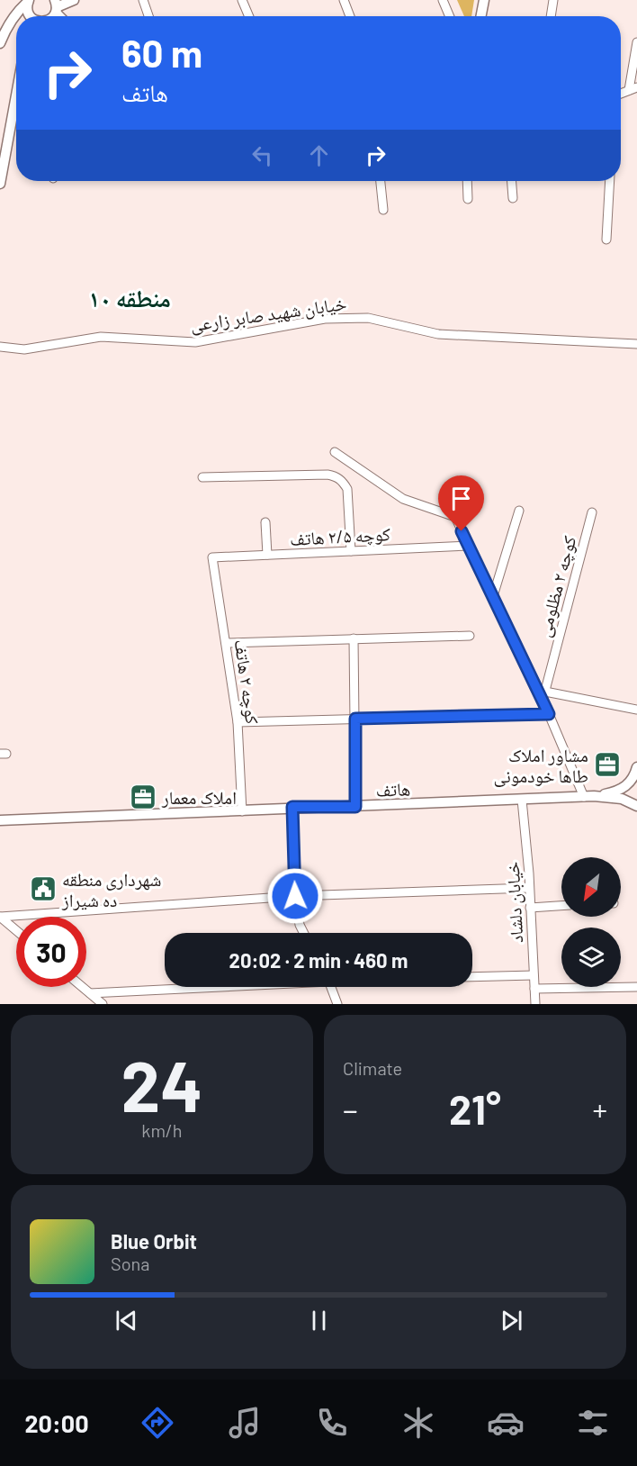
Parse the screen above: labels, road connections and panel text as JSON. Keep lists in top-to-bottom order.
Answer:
{
  "streets": {
    "street": [
      "خیابان شهید صابر زارعی",
      "کوچه ۲/۵ هاتف",
      "کوچه ۲ مظلومی",
      "کوچه ۲ هاتف",
      "هاتف",
      "خیابان دلشاد"
    ]
  },
  "crossings": [
    ["کوچه ۲/۵ هاتف", "کوچه ۲ هاتف"],
    ["کوچه ۲ هاتف", "هاتف"],
    ["هاتف", "خیابان دلشاد"]
  ],
  "districts": ["منطقه ۱۰"],
  "places": {
    "office": ["مشاور املاک طاها خودمونی", "املاک معمار"],
    "public building": ["شهرداری منطقه ده شیراز"]
  },
  "north": "bottom left",
  "page": {
    "turn": ["60 m", "هاتف"],
    "limit": "30",
    "trip": "20:02 · 2 min · 460 m",
    "tile": [
      ["24", "km/h"],
      "Climate"
    ],
    "heat": ["−", "21°", "+"],
    "song": ["Blue Orbit", "Sona"],
    "tabs": "20:00"
  }
}
